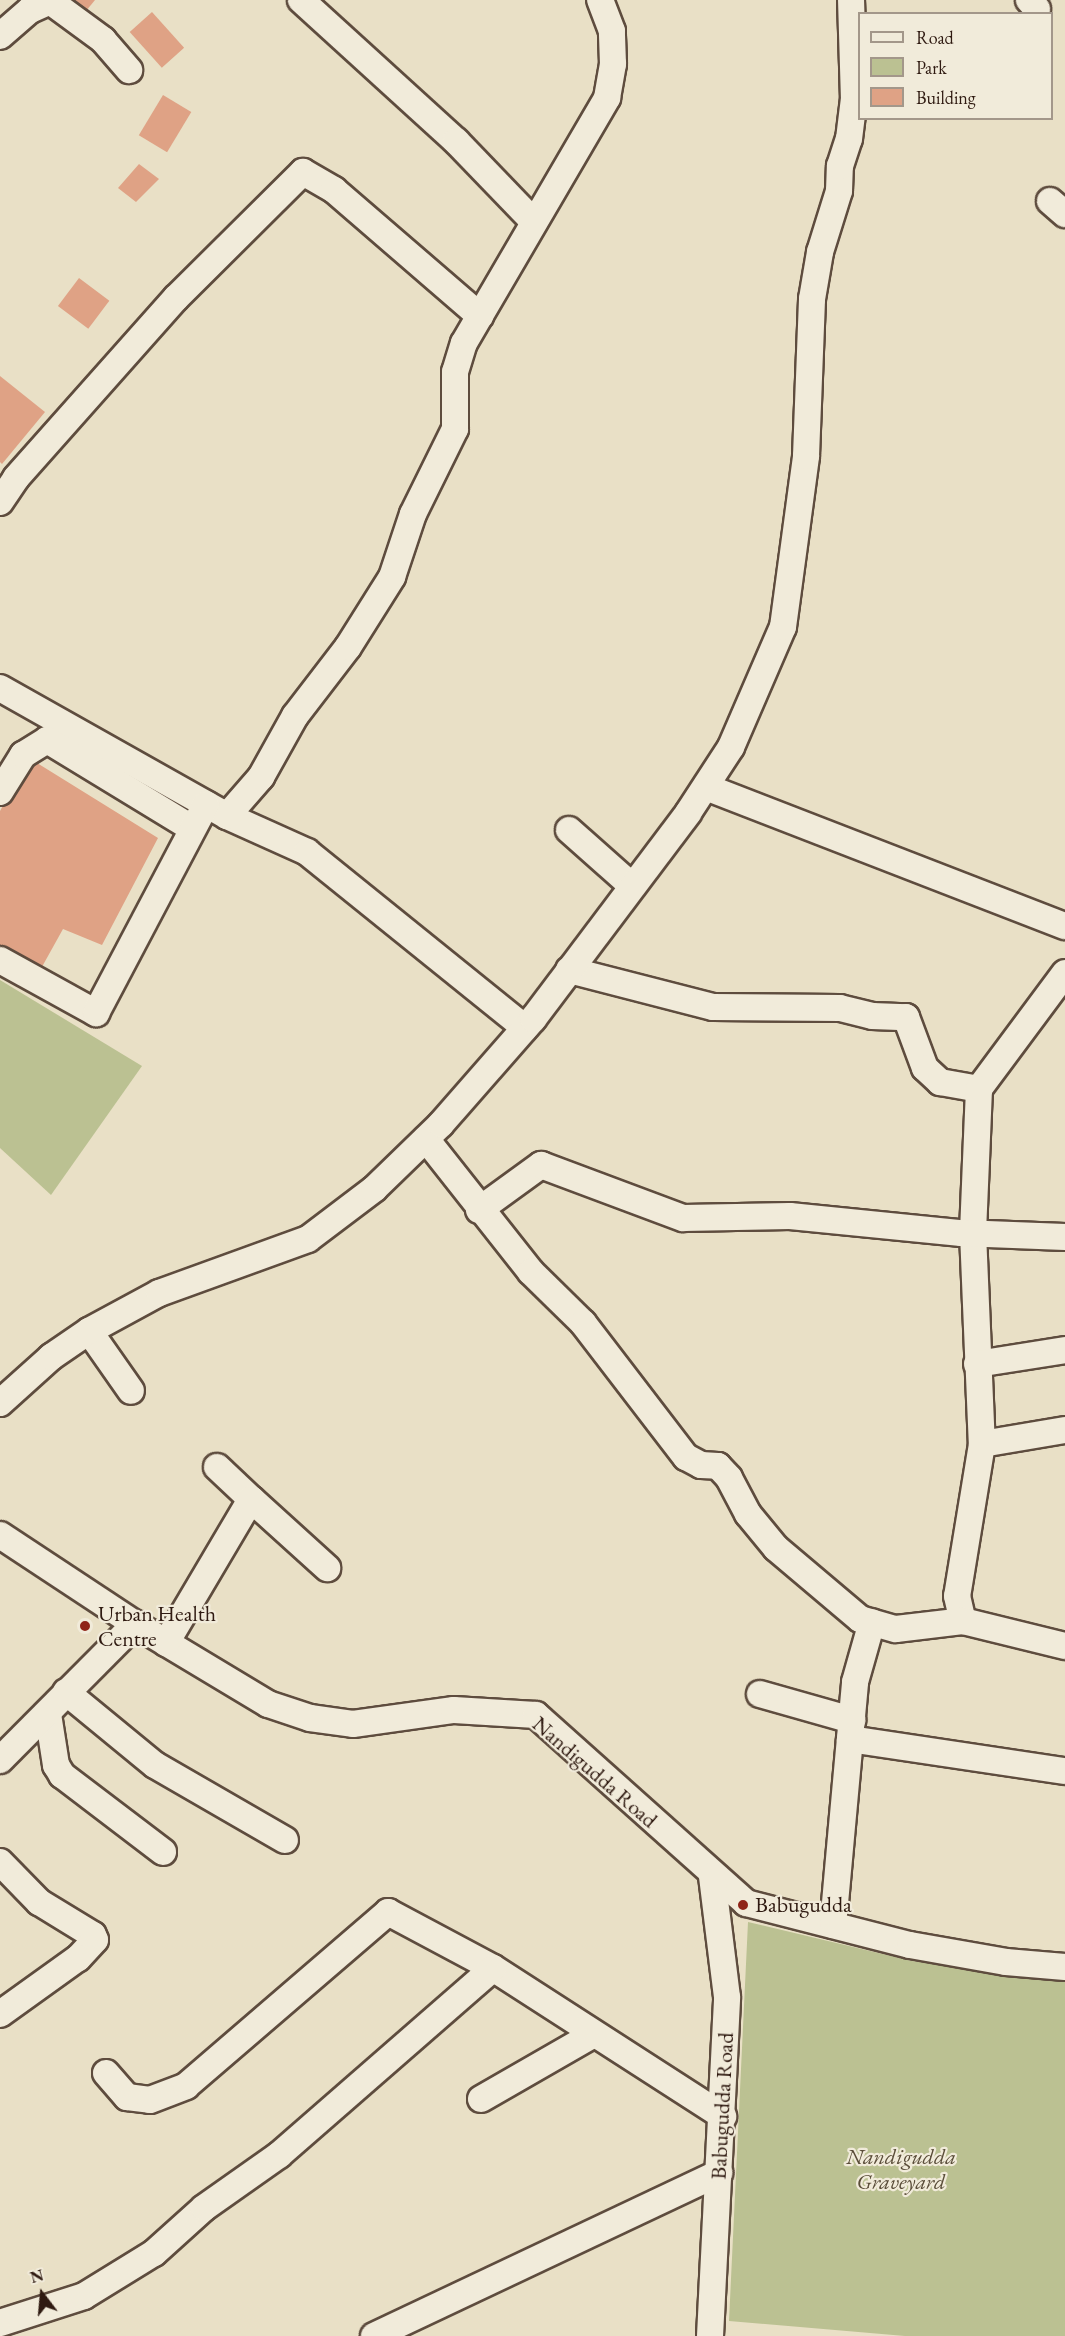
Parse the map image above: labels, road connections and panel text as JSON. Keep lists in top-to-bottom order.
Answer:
{
  "streets": {
    "street": ["Nandigudda Road", "Babugudda Road"]
  },
  "crossings": [
    ["Nandigudda Road", "Babugudda Road"]
  ],
  "parks": ["Nandigudda Graveyard"],
  "places": ["Urban Health Centre", "Babugudda"],
  "legend": ["Road", "Park", "Building"],
  "north": "top"
}
